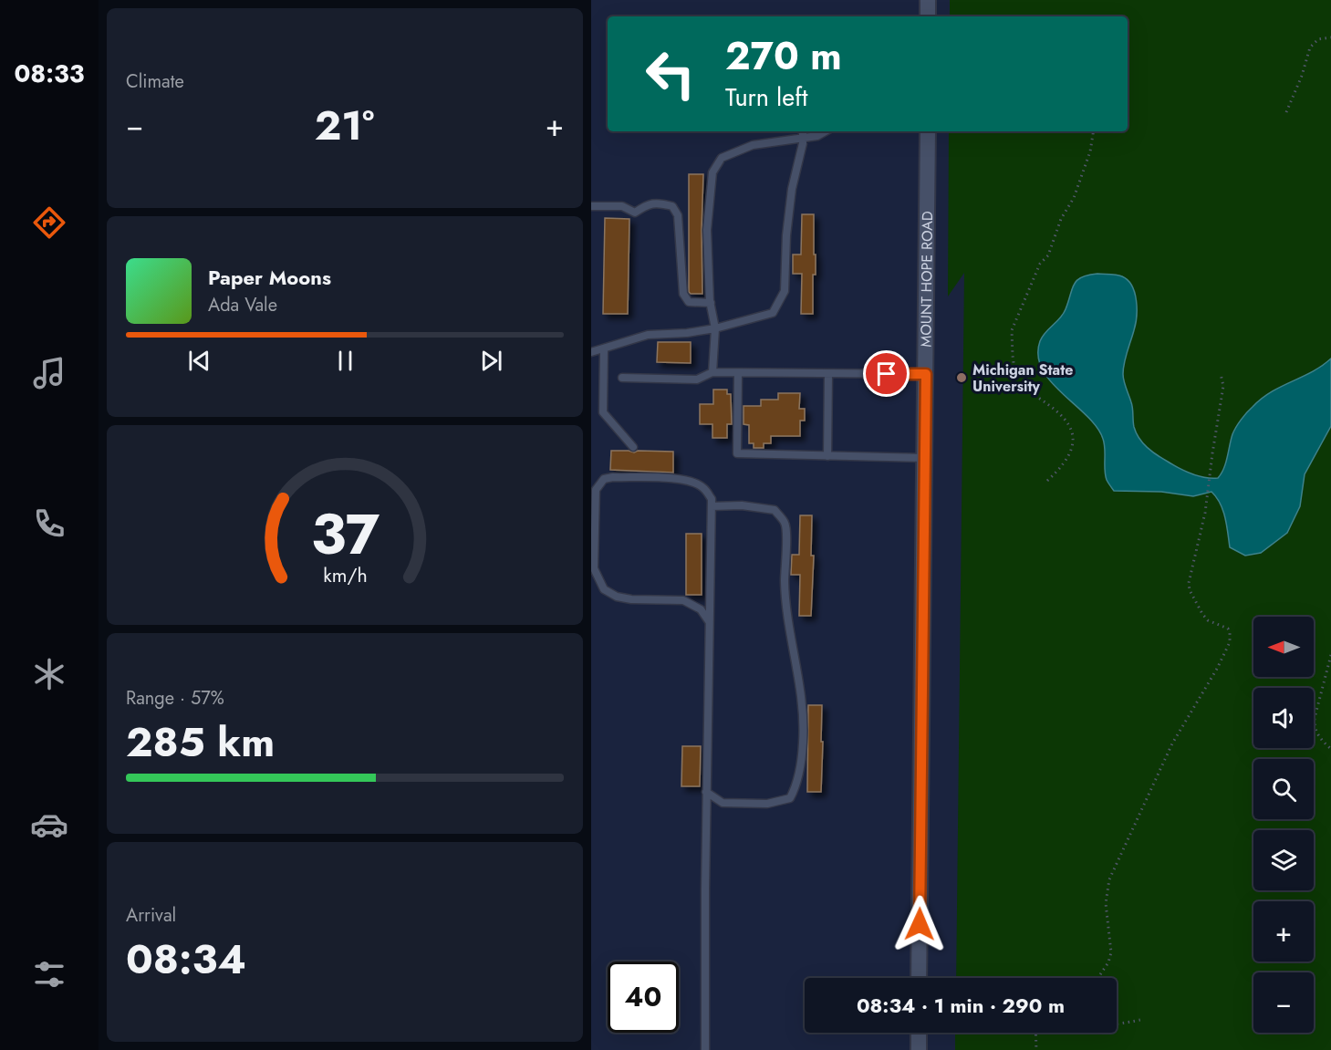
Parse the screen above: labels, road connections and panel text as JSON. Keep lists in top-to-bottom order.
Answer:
{
  "streets": {
    "street": ["MOUNT HOPE ROAD"]
  },
  "places": ["Michigan State University"],
  "north": "left",
  "page": {
    "tabs": "08:33",
    "tile": [
      "Climate",
      ["Range · 57%", "285 km"],
      ["Arrival", "08:34"]
    ],
    "turn": ["270 m", "Turn left"],
    "heat": ["−", "21°", "+"],
    "song": ["Paper Moons", "Ada Vale"],
    "map_buttons": ["+", "−"],
    "limit": "40",
    "trip": "08:34 · 1 min · 290 m",
    "gauge": ["37", "km/h"]
  }
}
